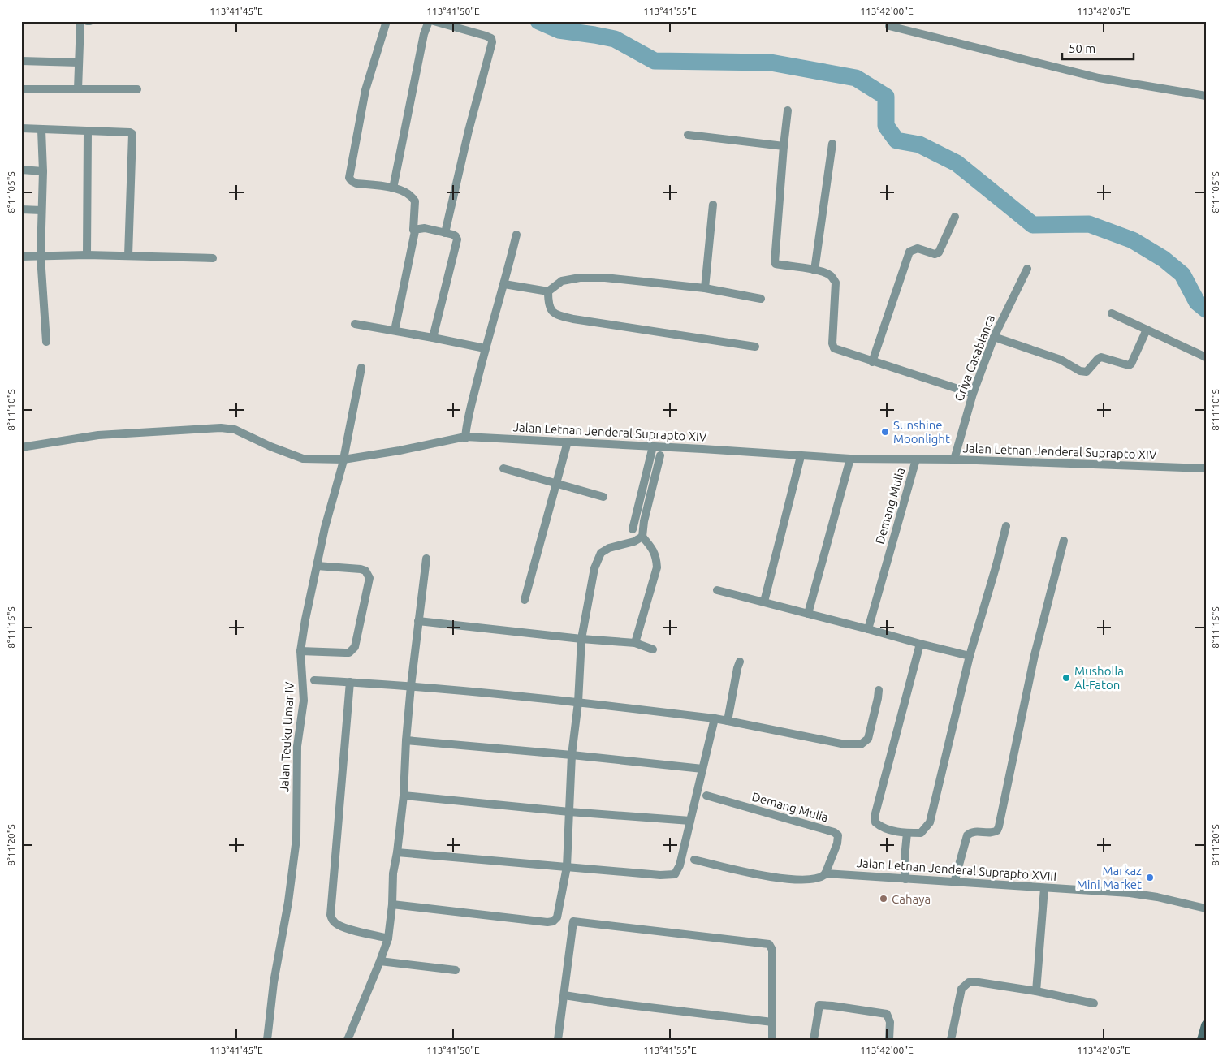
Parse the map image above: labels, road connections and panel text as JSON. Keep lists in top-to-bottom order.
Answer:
{
  "streets": {
    "street": [
      "Griya Casablanca",
      "Jalan Letnan Jenderal Suprapto XIV",
      "Demang Mulia",
      "Jalan Teuku Umar IV",
      "Jalan Letnan Jenderal Suprapto XVIII"
    ]
  },
  "crossings": [
    ["Griya Casablanca", "Jalan Letnan Jenderal Suprapto XIV"],
    ["Jalan Letnan Jenderal Suprapto XIV", "Demang Mulia"],
    ["Jalan Letnan Jenderal Suprapto XIV", "Jalan Teuku Umar IV"],
    ["Demang Mulia", "Jalan Letnan Jenderal Suprapto XVIII"]
  ],
  "places": [
    "Sunshine Moonlight",
    "Musholla Al-Faton",
    "Markaz Mini Market",
    "Cahaya"
  ],
  "scale_bar": "50 m",
  "coordinates": [
    "113°41'45\"E",
    "113°41'50\"E",
    "113°41'55\"E",
    "113°42'00\"E",
    "113°42'05\"E",
    "8°11'05\"S",
    "8°11'10\"S",
    "8°11'15\"S",
    "8°11'20\"S"
  ]
}
